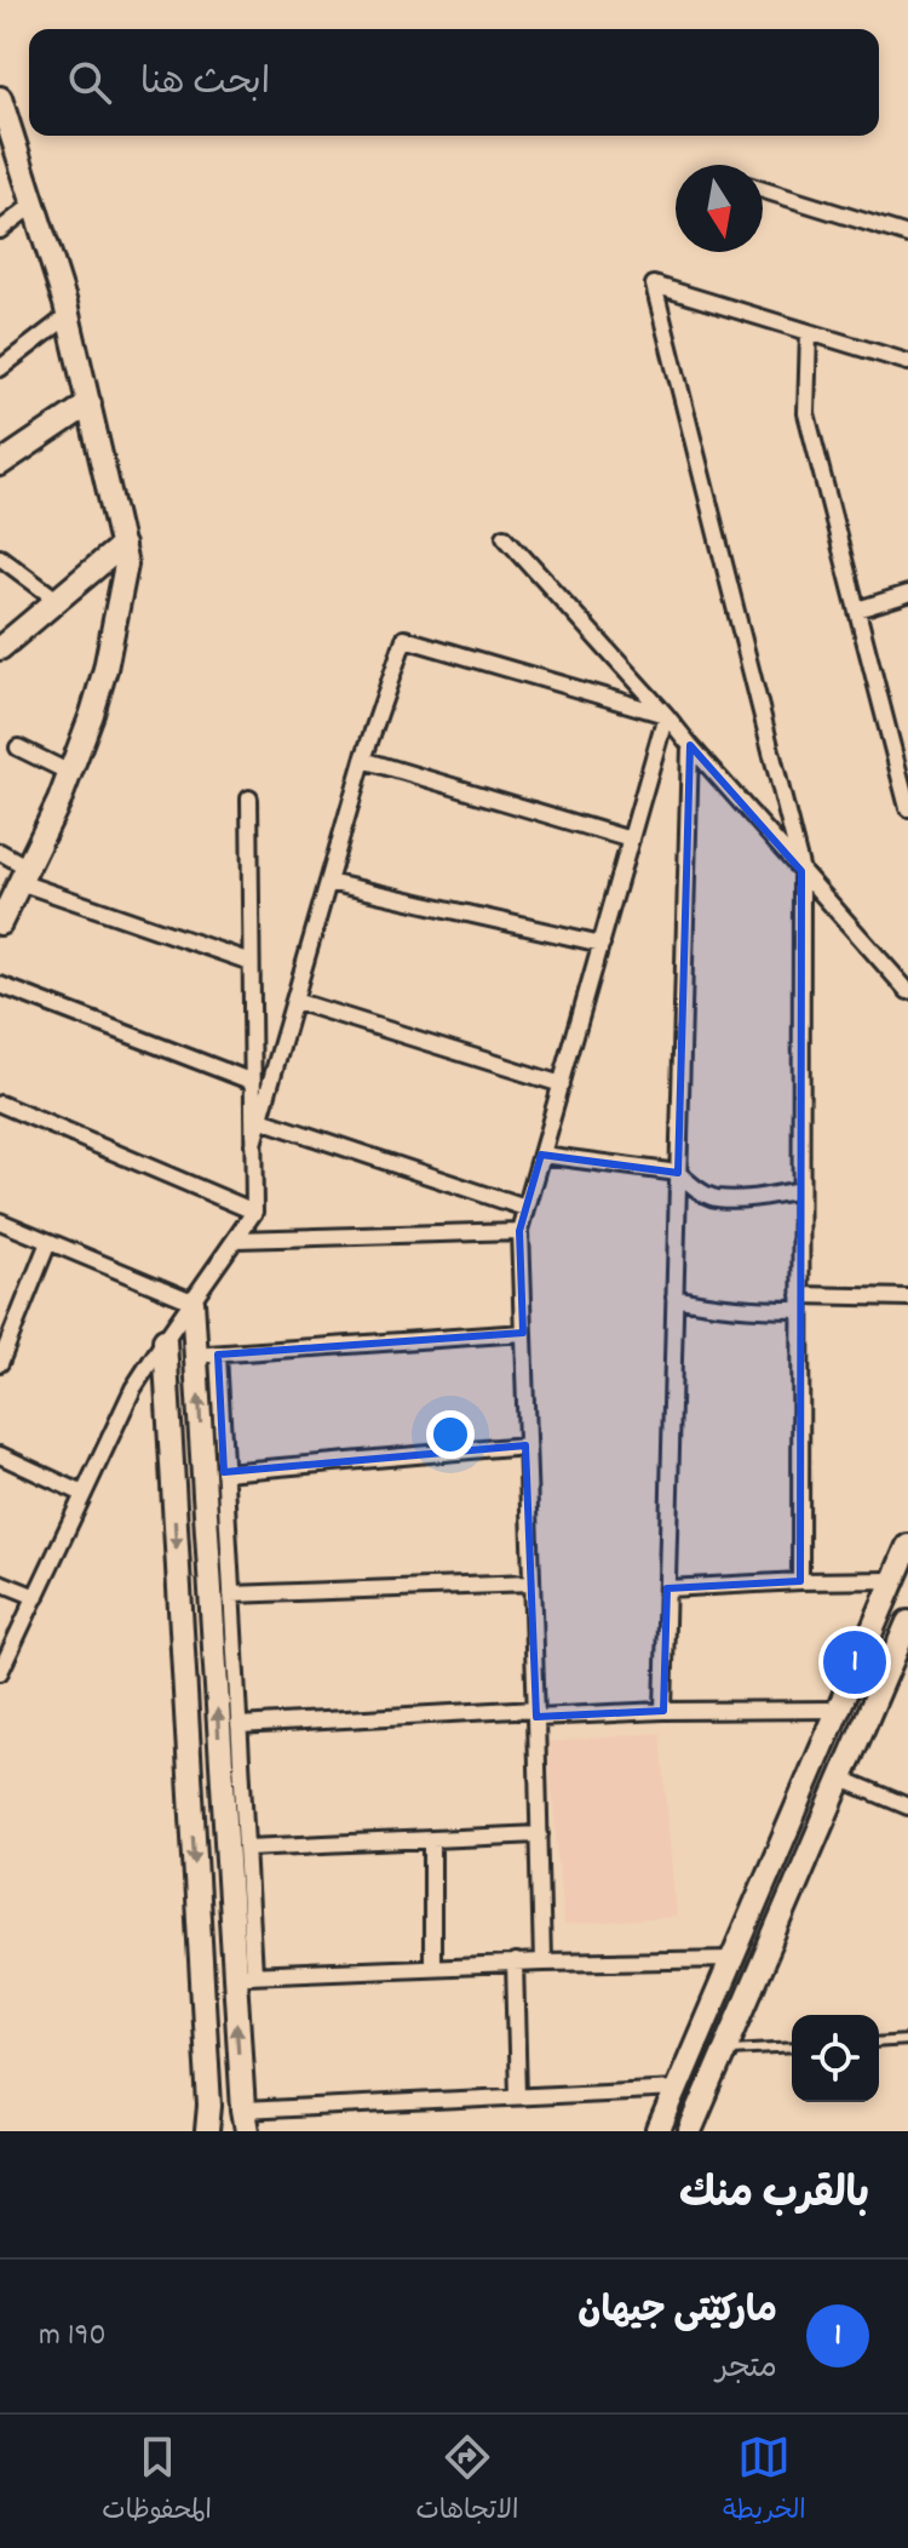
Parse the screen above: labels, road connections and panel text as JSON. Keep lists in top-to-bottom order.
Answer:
{
  "north": "bottom",
  "page": {
    "search": "ابحث هنا",
    "pins": "1",
    "heading": "بالقرب منك",
    "list": [
      {
        "mark": "1",
        "name": "مارکێتی جیهان",
        "note": "متجر",
        "value": "190 m"
      }
    ],
    "nav": ["الخريطة", "الاتجاهات", "المحفوظات"]
  }
}
